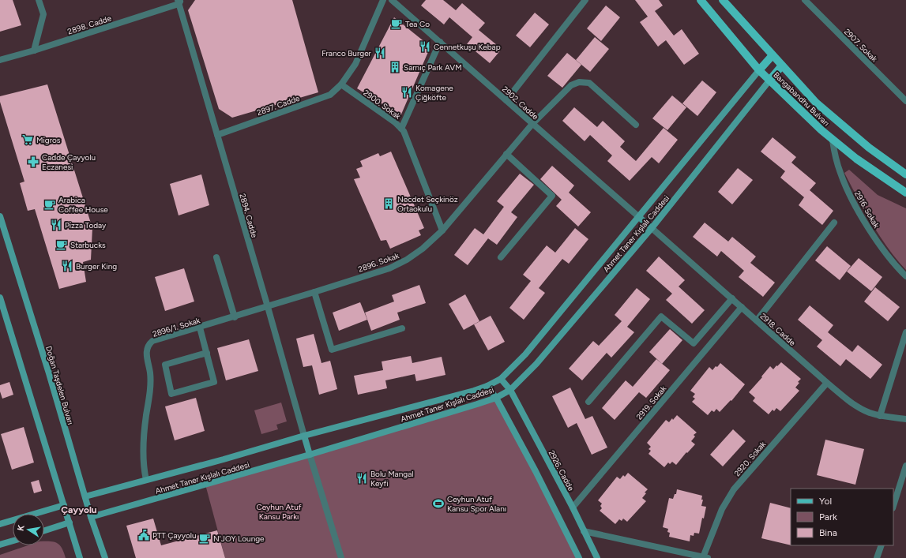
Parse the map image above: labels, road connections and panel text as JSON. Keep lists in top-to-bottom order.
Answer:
{
  "streets": {
    "main road": ["Bangabandhu Bulvarı"],
    "street": [
      "2898. Cadde",
      "2907. Sokak",
      "2902. Cadde",
      "2900. Sokak",
      "2897. Cadde",
      "2916. Sokak",
      "2894. Cadde",
      "Ahmet Taner Kışlalı Caddesi",
      "2896. Sokak",
      "2896/1. Sokak",
      "2918. Cadde",
      "Doğan Taşdelen Bulvarı",
      "2919. Sokak",
      "2920. Sokak",
      "2926. Cadde"
    ]
  },
  "crossings": [
    ["2898. Cadde", "2894. Cadde"],
    ["Bangabandhu Bulvarı", "2916. Sokak"],
    ["Bangabandhu Bulvarı", "Ahmet Taner Kışlalı Caddesi"],
    ["2902. Cadde", "Ahmet Taner Kışlalı Caddesi"],
    ["2902. Cadde", "2896. Sokak"],
    ["2900. Sokak", "2897. Cadde"],
    ["2900. Sokak", "2896. Sokak"],
    ["2897. Cadde", "2894. Cadde"],
    ["2894. Cadde", "Ahmet Taner Kışlalı Caddesi"],
    ["2894. Cadde", "2896. Sokak"],
    ["2894. Cadde", "2896/1. Sokak"],
    ["Ahmet Taner Kışlalı Caddesi", "2896/1. Sokak"],
    ["Ahmet Taner Kışlalı Caddesi", "2918. Cadde"],
    ["Ahmet Taner Kışlalı Caddesi", "Doğan Taşdelen Bulvarı"],
    ["Ahmet Taner Kışlalı Caddesi", "2926. Cadde"],
    ["2896. Sokak", "2896/1. Sokak"],
    ["2918. Cadde", "2919. Sokak"],
    ["2918. Cadde", "2920. Sokak"],
    ["2919. Sokak", "2926. Cadde"]
  ],
  "districts": ["Çayyolu"],
  "parks": ["Ceyhun Atuf Kansu Parkı"],
  "places": {
    "cafe": [
      "Tea Co",
      "Arabica Coffee House",
      "Starbucks",
      "N'JOY Lounge"
    ],
    "restaurant": [
      "Cennetkuşu Kebap",
      "Franco Burger",
      "Komagene Çiğköfte",
      "Pizza Today",
      "Burger King",
      "Bolu Mangal Keyfi"
    ],
    "building": ["Sarnıç Park AVM", "Necdet Seçkinöz Ortaokulu"],
    "supermarket": ["Migros"],
    "pharmacy": ["Cadde Çayyolu Eczanesi"],
    "sports": ["Ceyhun Atuf Kansu Spor Alanı"],
    "public building": ["PTT Çayyolu"]
  },
  "legend": ["Yol", "Park", "Bina"],
  "north": "left"
}
